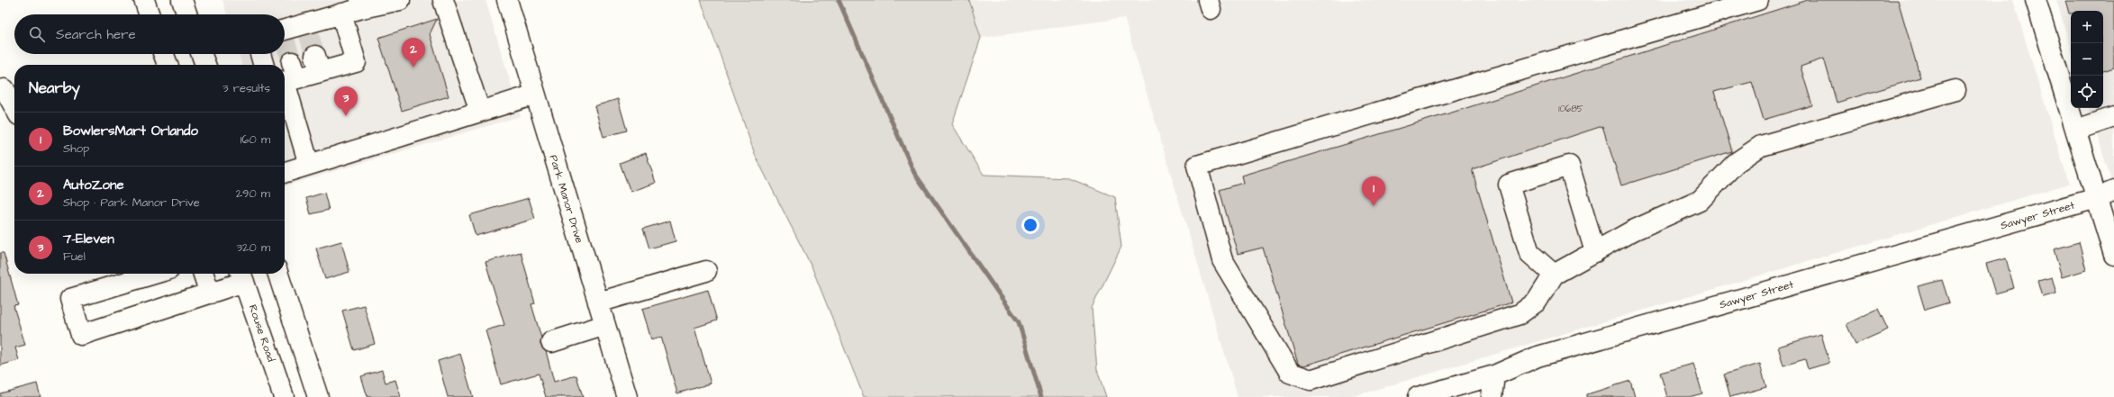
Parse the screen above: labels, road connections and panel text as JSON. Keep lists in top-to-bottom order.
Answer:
{
  "streets": {
    "street": ["Park Manor Drive", "Sawyer Street", "Rouse Road"]
  },
  "house_numbers": ["10685"],
  "page": {
    "map_buttons": ["+", "−"],
    "search": "Search here",
    "pins": ["2", "3", "1"],
    "heading": ["Nearby", "3 results"],
    "list": [
      {
        "mark": "1",
        "name": "BowlersMart Orlando",
        "note": "Shop",
        "value": "160 m"
      },
      {
        "mark": "2",
        "name": "AutoZone",
        "note": "Shop · Park Manor Drive",
        "value": "290 m"
      },
      {
        "mark": "3",
        "name": "7-Eleven",
        "note": "Fuel",
        "value": "320 m"
      }
    ]
  }
}
